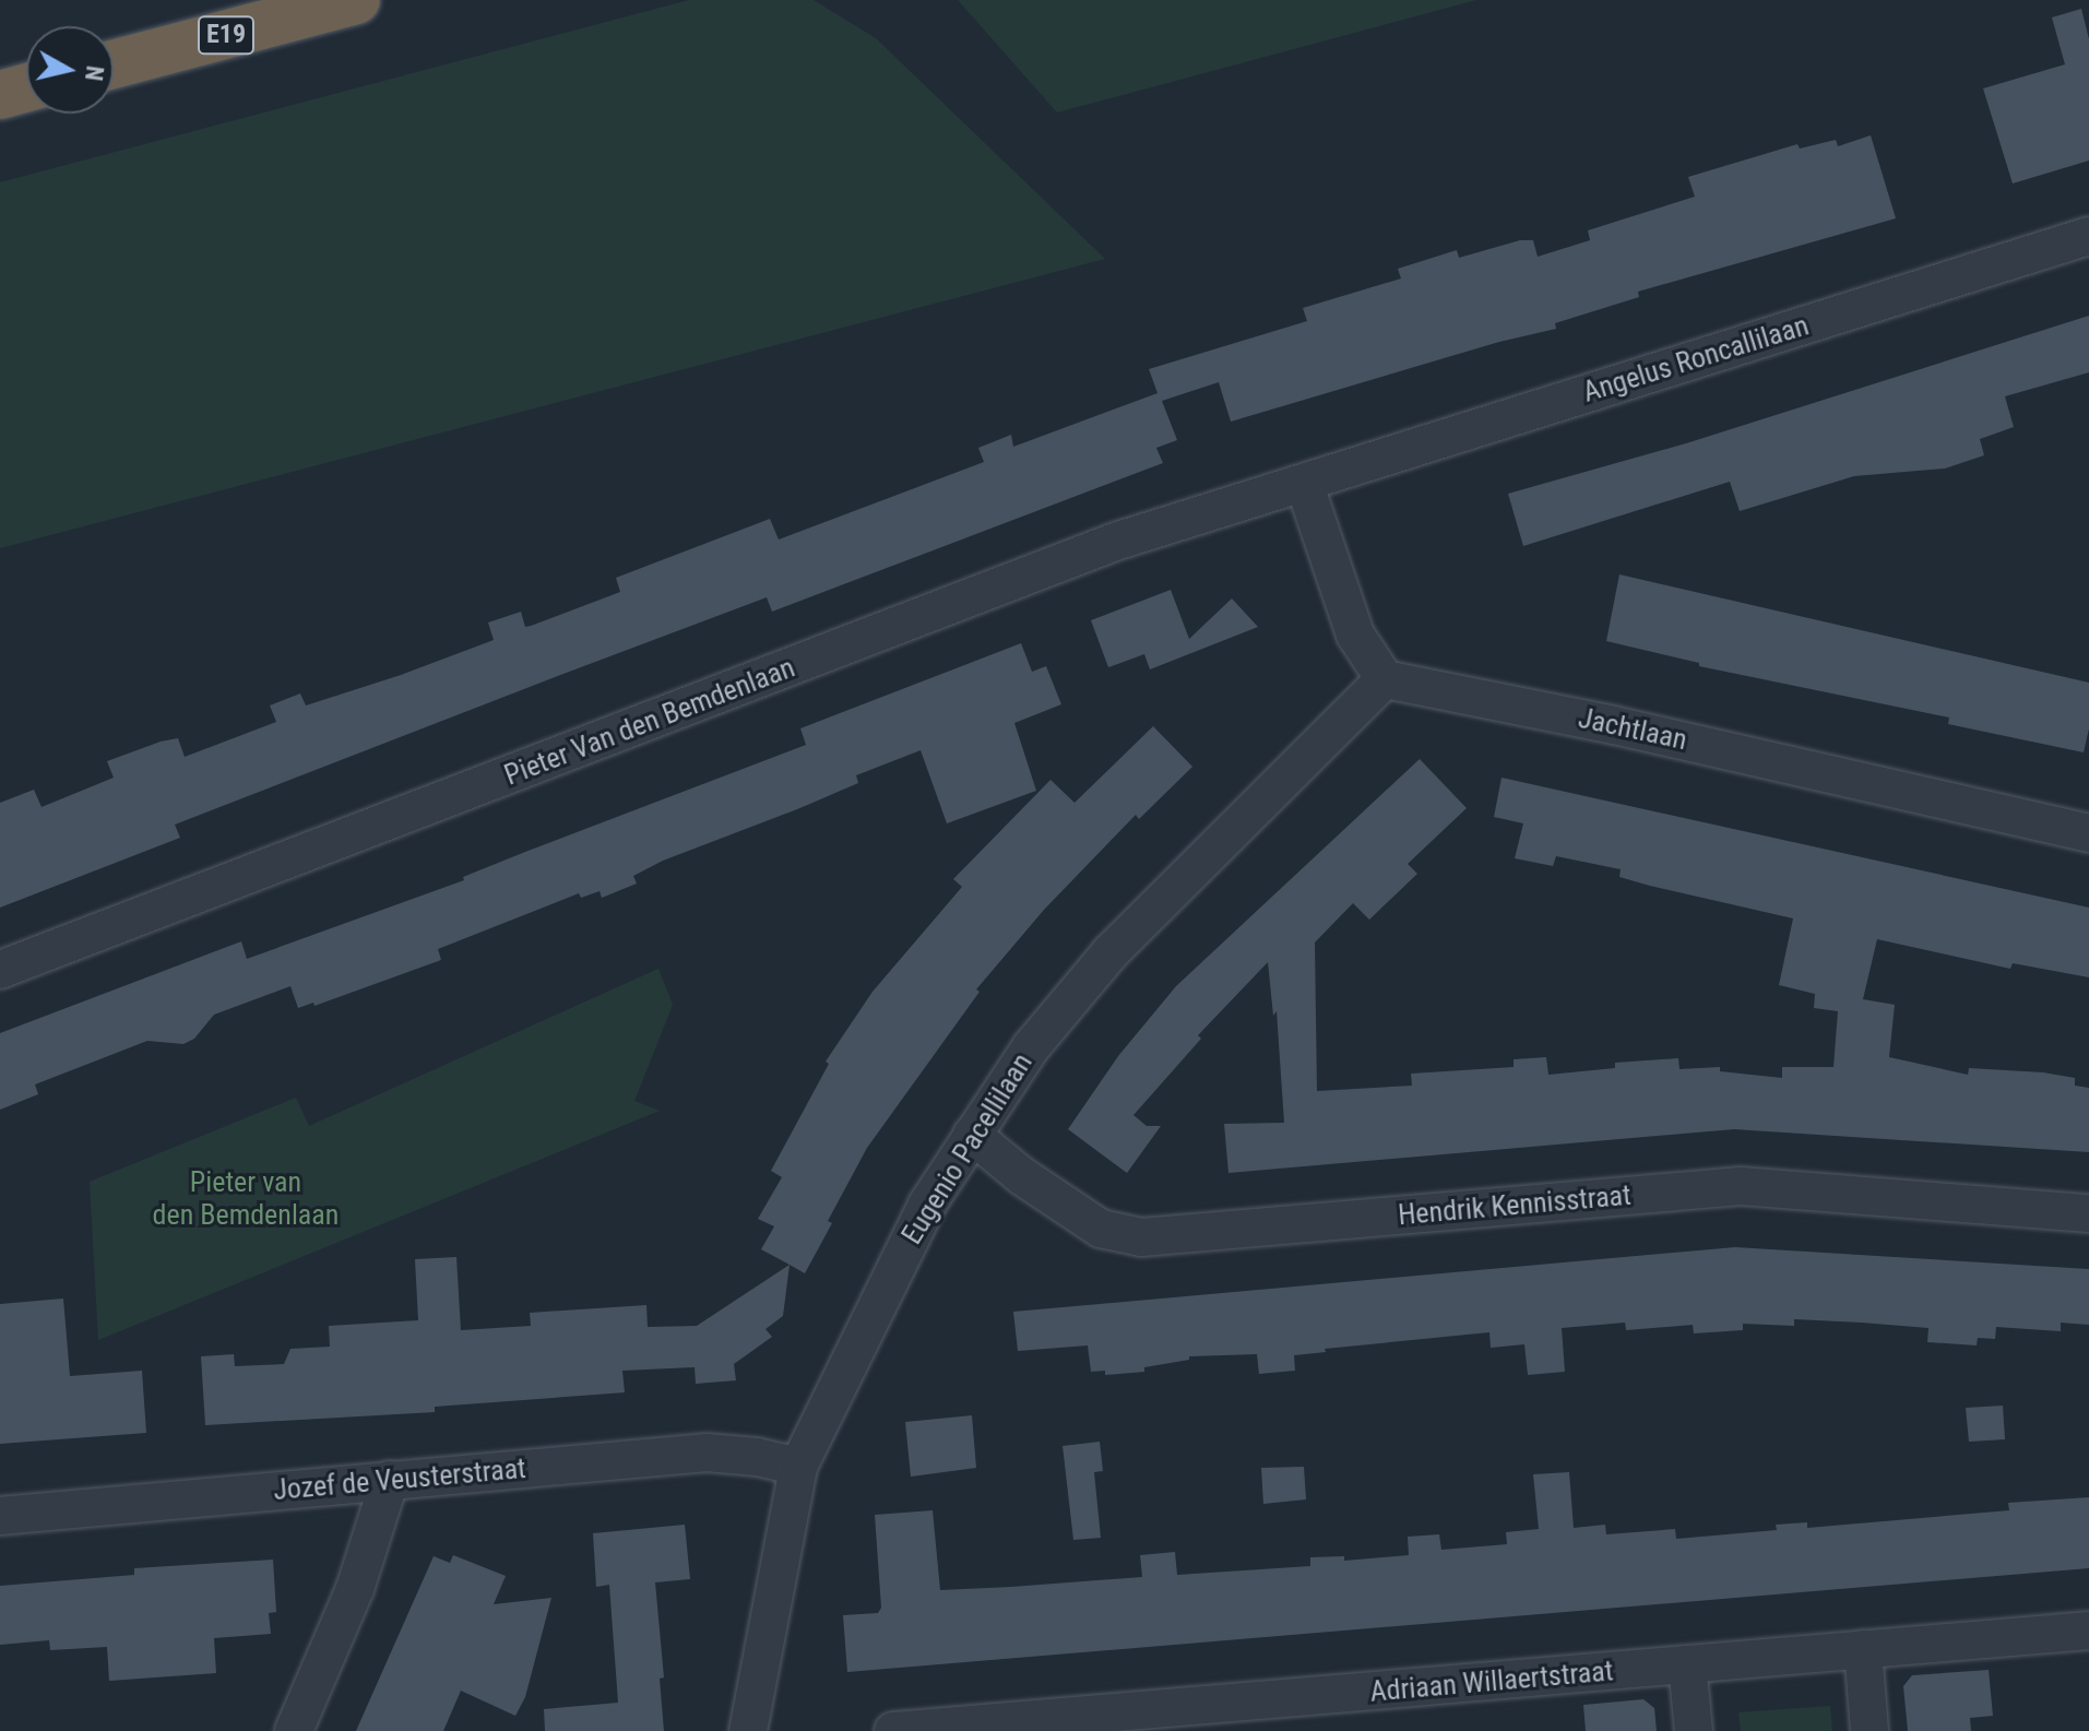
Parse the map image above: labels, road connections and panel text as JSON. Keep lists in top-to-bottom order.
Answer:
{
  "streets": {
    "highway": ["E19"],
    "street": [
      "Angelus Roncallilaan",
      "Pieter Van den Bemdenlaan",
      "Jachtlaan",
      "Eugenio Pacellilaan",
      "Hendrik Kennisstraat",
      "Jozef de Veusterstraat",
      "Adriaan Willaertstraat"
    ]
  },
  "crossings": [
    ["Angelus Roncallilaan", "Pieter Van den Bemdenlaan"],
    ["Jachtlaan", "Eugenio Pacellilaan"],
    ["Eugenio Pacellilaan", "Hendrik Kennisstraat"],
    ["Eugenio Pacellilaan", "Jozef de Veusterstraat"]
  ],
  "parks": ["Pieter van den Bemdenlaan"],
  "north": "right"
}
